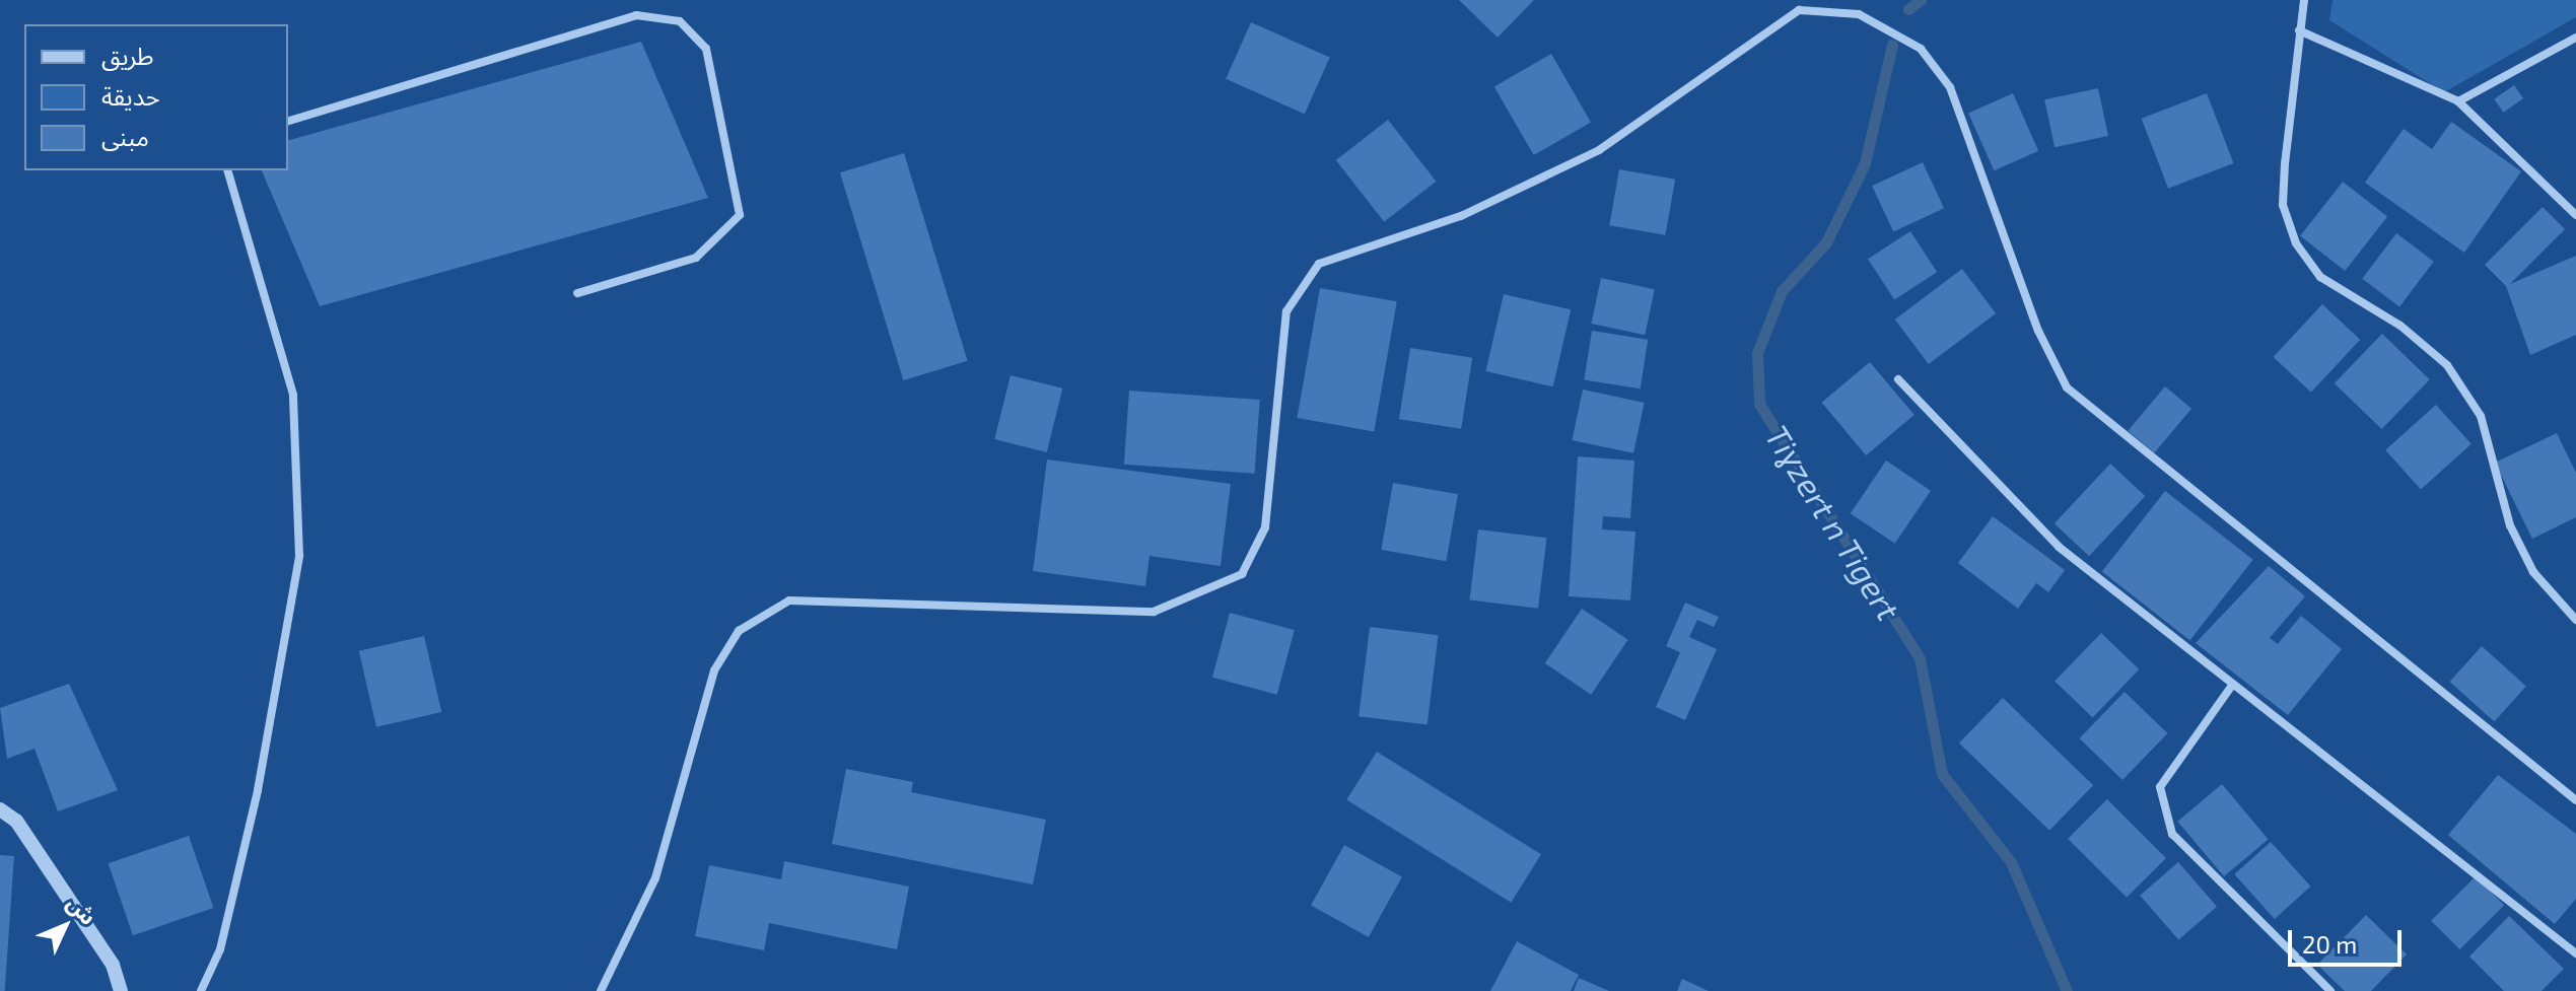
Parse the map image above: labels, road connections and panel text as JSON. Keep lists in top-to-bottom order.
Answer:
{
  "water": ["Tiɣzert n Tigert"],
  "legend": ["طريق", "حديقة", "مبنى"],
  "scale_bar": "20 m",
  "north": "top right"
}
